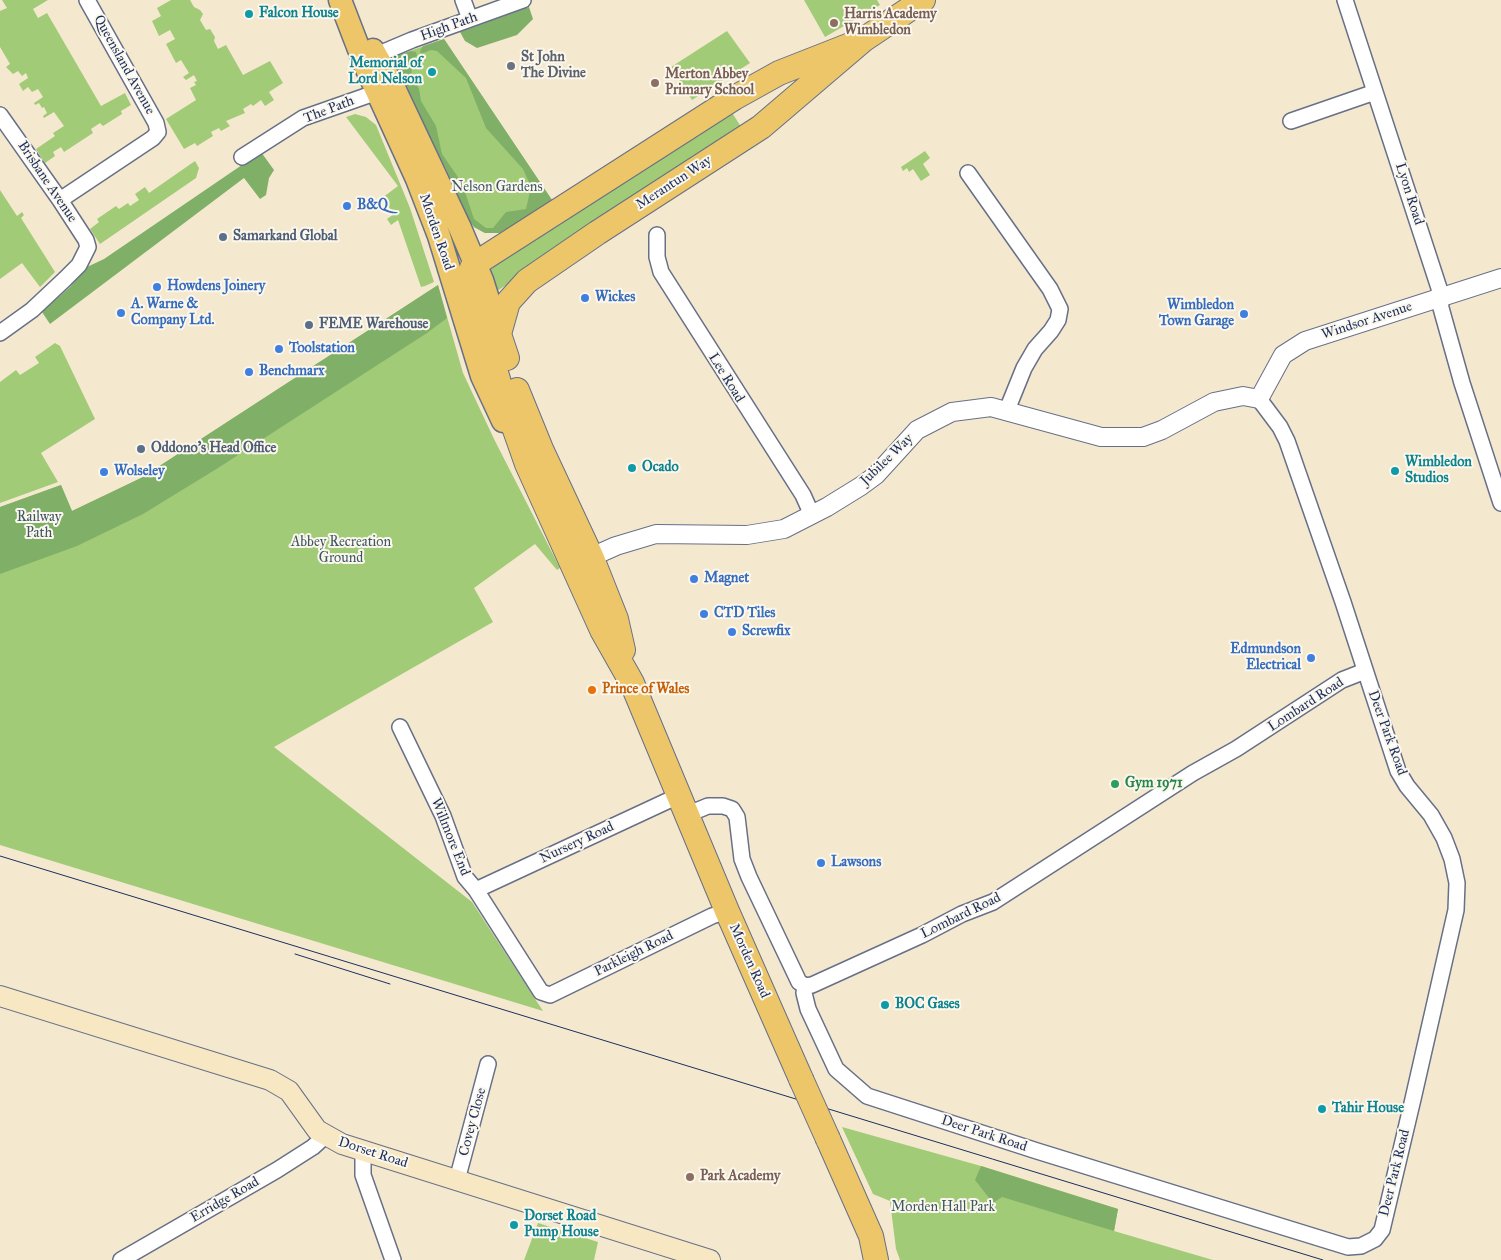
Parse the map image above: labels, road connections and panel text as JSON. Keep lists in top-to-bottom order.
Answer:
{
  "streets": {
    "highway": ["Merantun Way", "Morden Road"],
    "main road": ["Dorset Road"],
    "street": [
      "High Path",
      "Queensland Avenue",
      "The Path",
      "Brisbane Avenue",
      "Lyon Road",
      "Windsor Avenue",
      "Lee Road",
      "Jubilee Way",
      "Lombard Road",
      "Deer Park Road",
      "Willmore End",
      "Nursery Road",
      "Parkleigh Road",
      "Covey Close",
      "Erridge Road"
    ]
  },
  "crossings": [
    ["High Path", "Morden Road"],
    ["Queensland Avenue", "Brisbane Avenue"],
    ["The Path", "Morden Road"],
    ["Merantun Way", "Morden Road"],
    ["Lyon Road", "Windsor Avenue"],
    ["Morden Road", "Jubilee Way"],
    ["Morden Road", "Nursery Road"],
    ["Morden Road", "Parkleigh Road"],
    ["Windsor Avenue", "Jubilee Way"],
    ["Windsor Avenue", "Deer Park Road"],
    ["Lee Road", "Jubilee Way"],
    ["Jubilee Way", "Deer Park Road"],
    ["Lombard Road", "Deer Park Road"],
    ["Willmore End", "Nursery Road"],
    ["Willmore End", "Parkleigh Road"],
    ["Covey Close", "Dorset Road"],
    ["Dorset Road", "Erridge Road"]
  ],
  "parks": [
    "Nelson Gardens",
    "Railway Path",
    "Abbey Recreation Ground",
    "Morden Hall Park"
  ],
  "places": [
    "Falcon House",
    "Harris Academy Wimbledon",
    "St John The Divine",
    "Memorial of Lord Nelson",
    "Merton Abbey Primary School",
    "B&Q",
    "Samarkand Global",
    "Howdens Joinery",
    "Wickes",
    "A. Warne & Company Ltd.",
    "Wimbledon Town Garage",
    "FEME Warehouse",
    "Toolstation",
    "Benchmarx",
    "Oddono's Head Office",
    "Ocado",
    "Wimbledon Studios",
    "Wolseley",
    "Magnet",
    "CTD Tiles",
    "Screwfix",
    "Edmundson Electrical",
    "Prince of Wales",
    "Gym 1971",
    "Lawsons",
    "BOC Gases",
    "Tahir House",
    "Park Academy",
    "Dorset Road Pump House"
  ]
}
